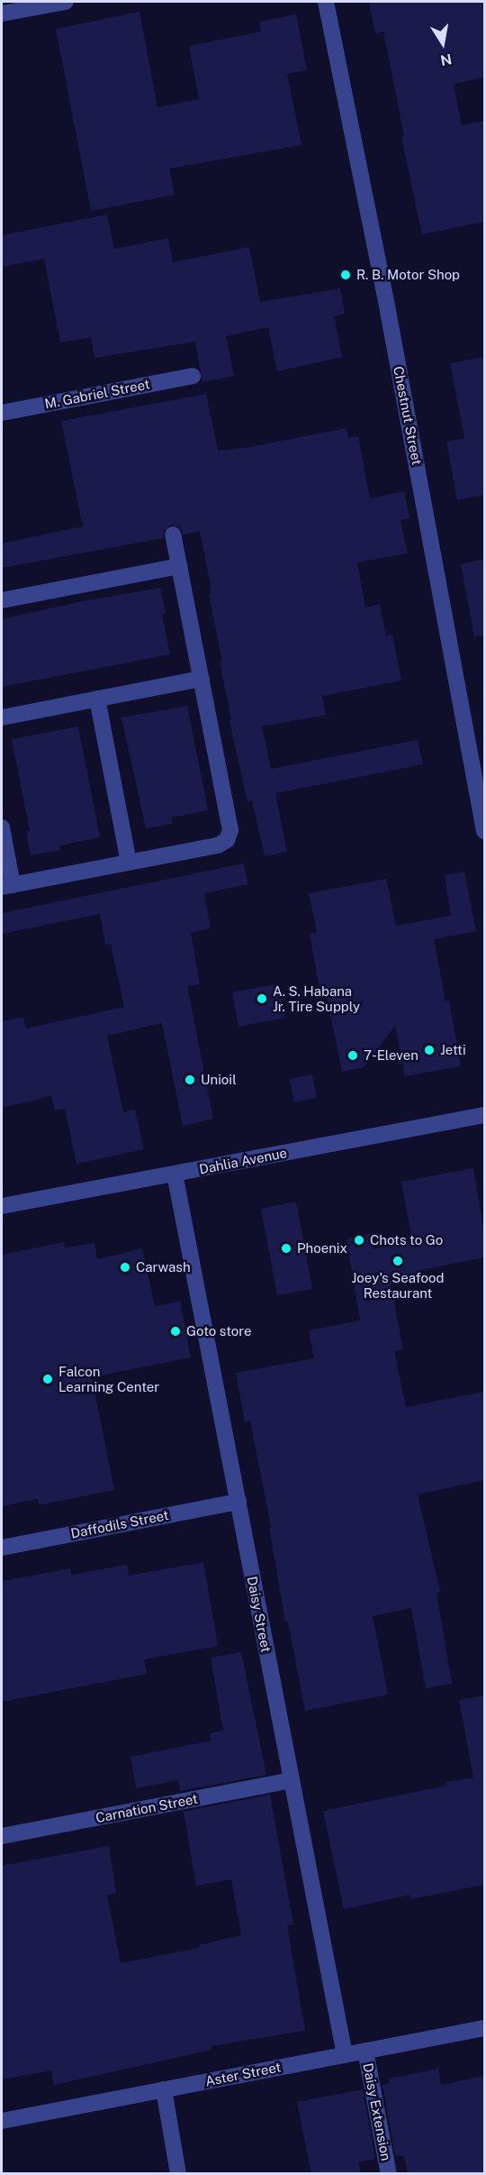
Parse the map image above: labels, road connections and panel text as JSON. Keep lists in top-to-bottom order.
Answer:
{
  "streets": {
    "street": [
      "M. Gabriel Street",
      "Chestnut Street",
      "Dahlia Avenue",
      "Daffodils Street",
      "Daisy Street",
      "Carnation Street",
      "Aster Street",
      "Daisy Extension"
    ]
  },
  "crossings": [
    ["Dahlia Avenue", "Daisy Street"],
    ["Daffodils Street", "Daisy Street"],
    ["Daisy Street", "Carnation Street"],
    ["Daisy Street", "Aster Street"],
    ["Aster Street", "Daisy Extension"]
  ],
  "places": [
    "R. B. Motor Shop",
    "A. S. Habana Jr. Tire Supply",
    "Jetti",
    "7-Eleven",
    "Unioil",
    "Chots to Go",
    "Phoenix",
    "Joey's Seafood Restaurant",
    "Carwash",
    "Goto store",
    "Falcon Learning Center"
  ],
  "north": "bottom"
}
